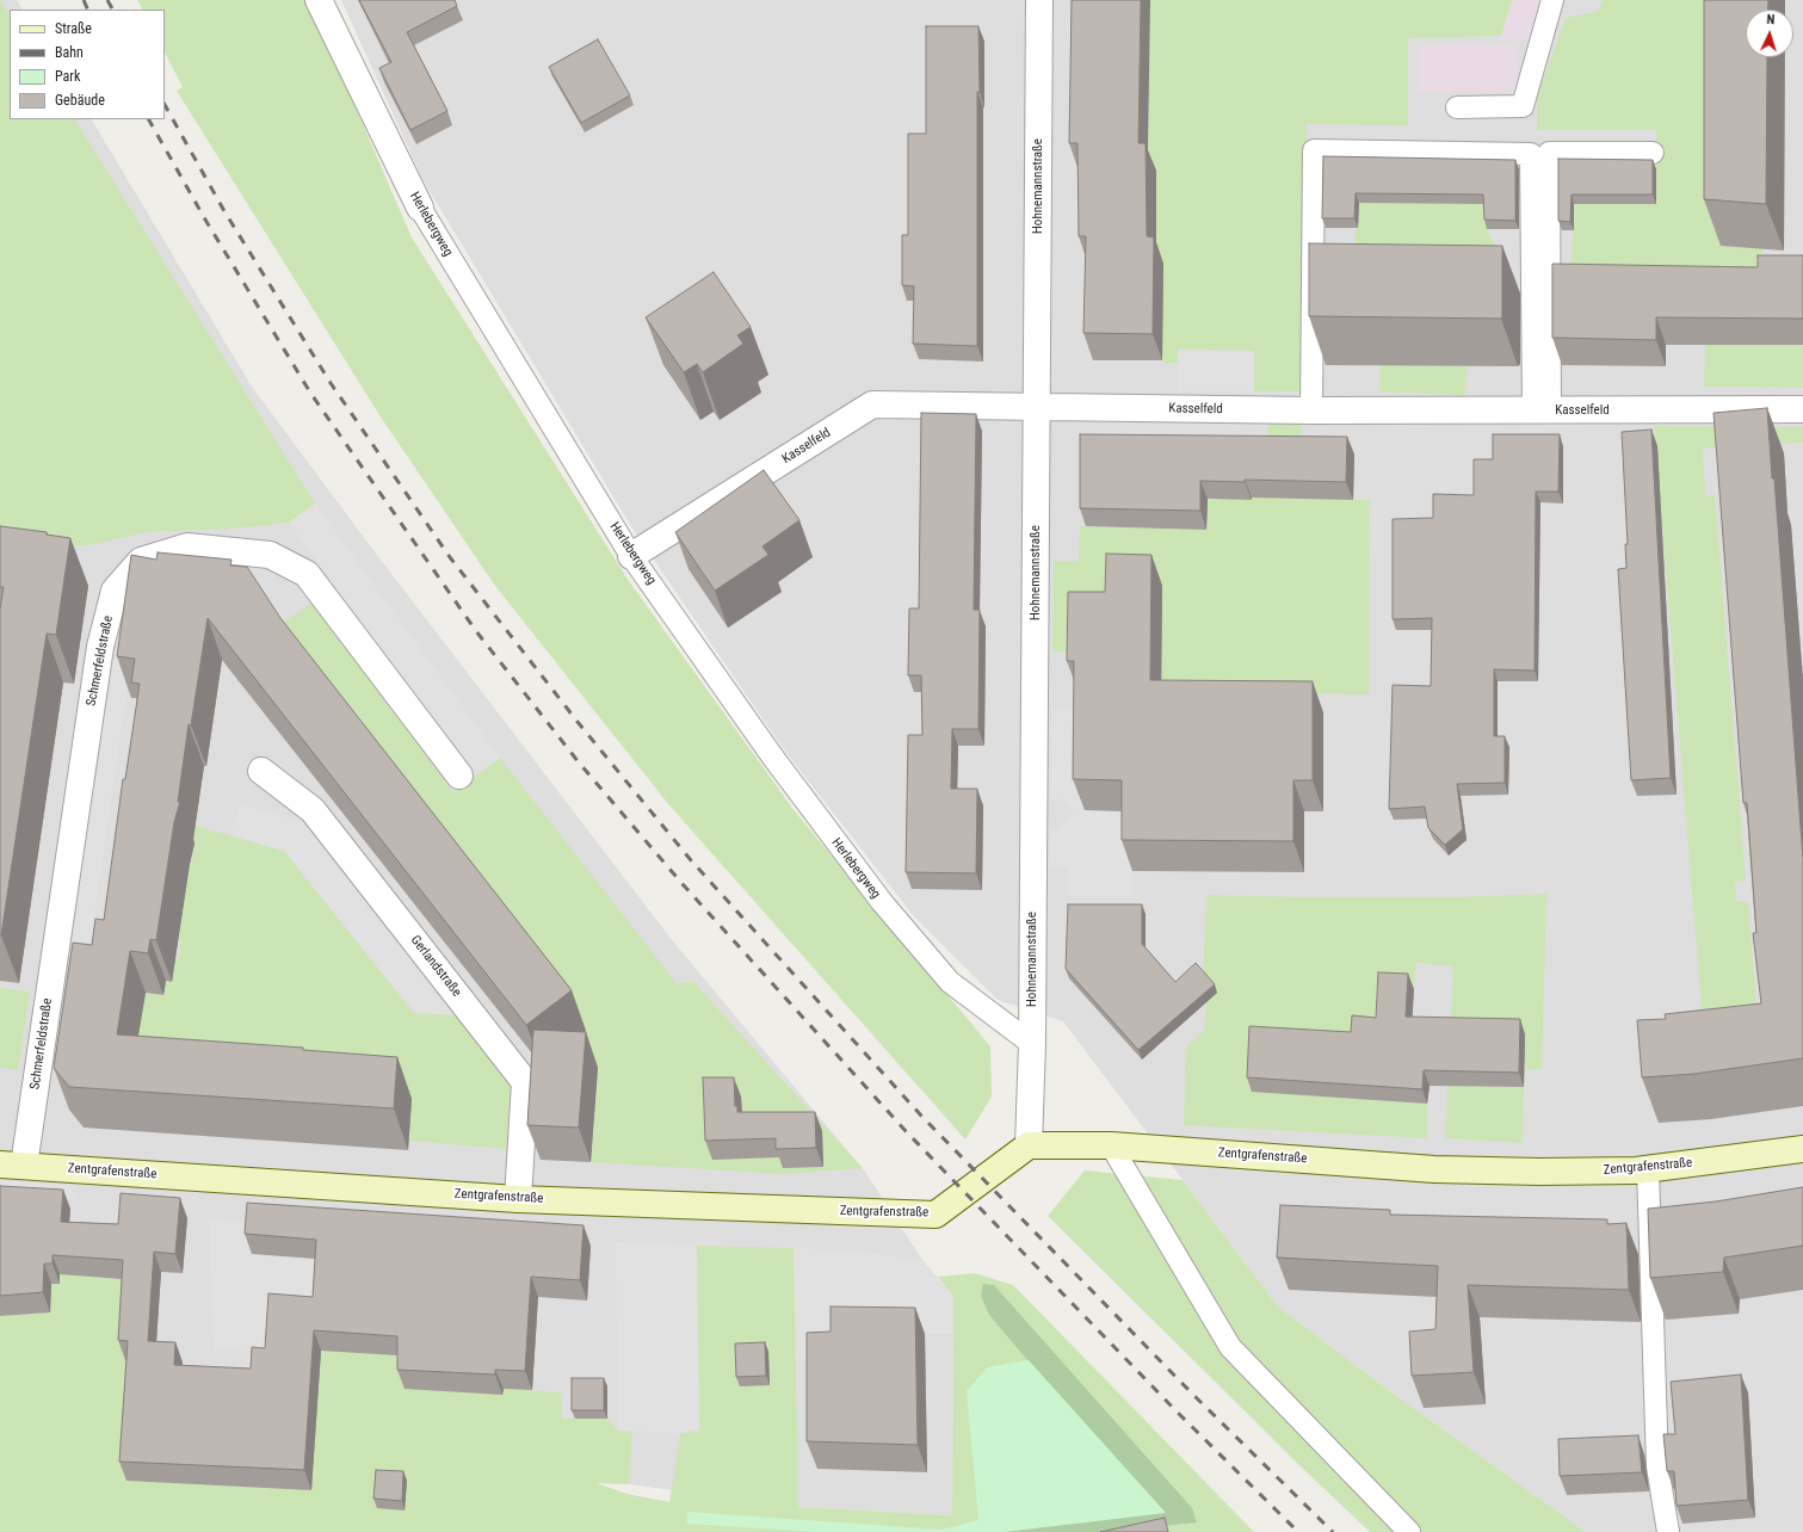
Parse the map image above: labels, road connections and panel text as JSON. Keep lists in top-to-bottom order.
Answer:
{
  "streets": {
    "street": [
      "Hohnemannstraße",
      "Herlebergweg",
      "Kasselfeld",
      "Schmerfeldstraße",
      "Gerlandstraße",
      "Zentgrafenstraße"
    ]
  },
  "crossings": [
    ["Hohnemannstraße", "Herlebergweg"],
    ["Hohnemannstraße", "Kasselfeld"],
    ["Hohnemannstraße", "Zentgrafenstraße"],
    ["Herlebergweg", "Kasselfeld"],
    ["Schmerfeldstraße", "Zentgrafenstraße"],
    ["Gerlandstraße", "Zentgrafenstraße"]
  ],
  "legend": [
    "Straße",
    "Bahn",
    "Park",
    "Gebäude"
  ],
  "north": "top"
}
